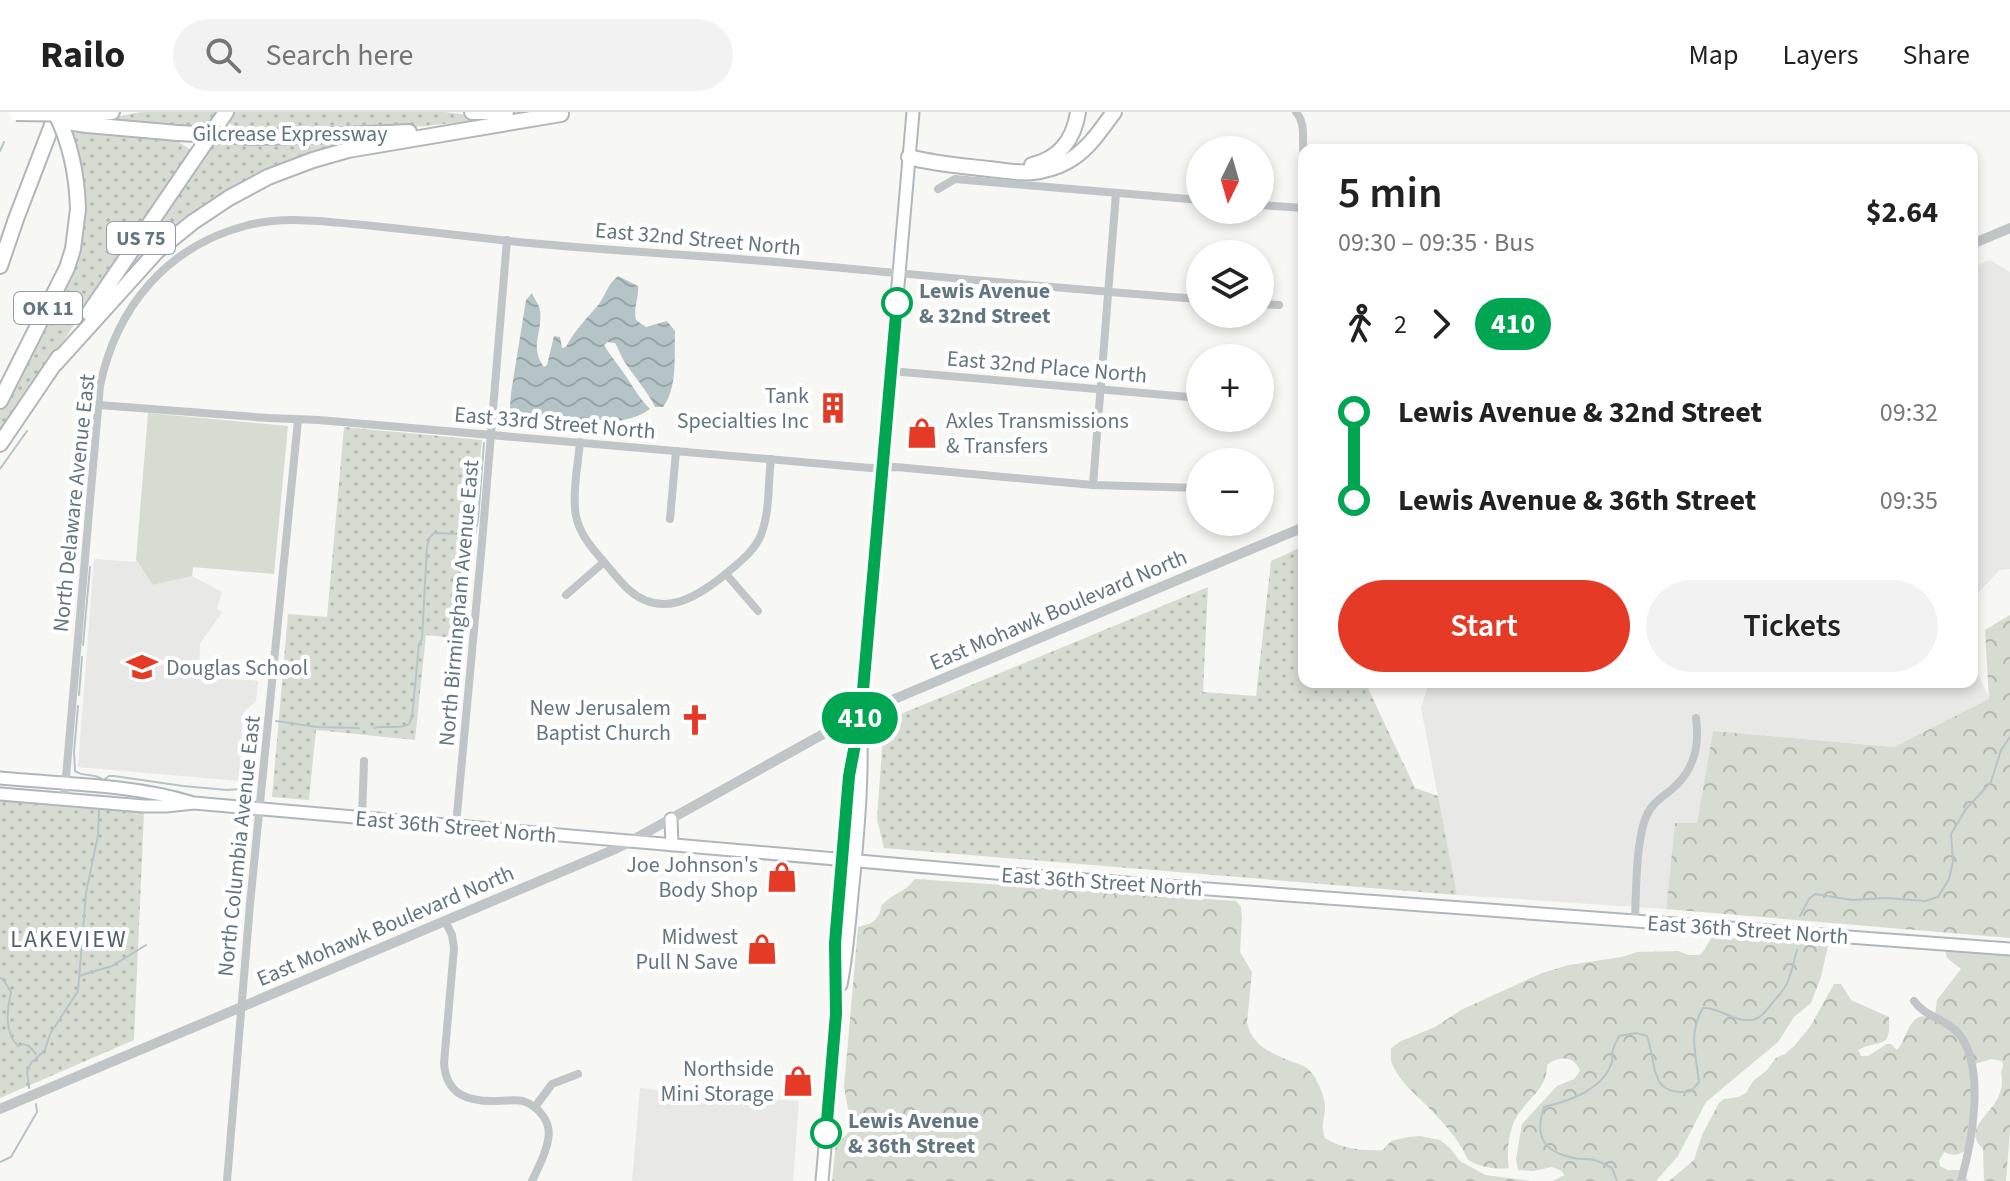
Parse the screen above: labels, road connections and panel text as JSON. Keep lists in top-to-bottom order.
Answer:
{
  "streets": {
    "highway": ["Gilcrease Expressway", "US 75", "OK 11"],
    "main road": ["East 36th Street North"],
    "street": [
      "East 32nd Street North",
      "East 32nd Place North",
      "East 33rd Street North",
      "North Delaware Avenue East",
      "North Birmingham Avenue East",
      "East Mohawk Boulevard North",
      "North Columbia Avenue East"
    ]
  },
  "crossings": [
    ["East 32nd Street North", "North Delaware Avenue East"],
    ["East 32nd Street North", "North Birmingham Avenue East"],
    ["East 33rd Street North", "North Delaware Avenue East"],
    ["East 33rd Street North", "North Birmingham Avenue East"],
    ["East 33rd Street North", "North Columbia Avenue East"],
    ["North Delaware Avenue East", "East 36th Street North"],
    ["North Birmingham Avenue East", "East 36th Street North"],
    ["East Mohawk Boulevard North", "East 36th Street North"],
    ["East Mohawk Boulevard North", "North Columbia Avenue East"],
    ["East 36th Street North", "North Columbia Avenue East"]
  ],
  "districts": ["LAKEVIEW"],
  "places": {
    "other": ["Lewis Avenue & 32nd Street", "Lewis Avenue & 36th Street"],
    "building": ["Tank Specialties Inc"],
    "shop": [
      "Axles Transmissions & Transfers",
      "Joe Johnson's Body Shop",
      "Midwest Pull N Save",
      "Northside Mini Storage"
    ],
    "school or university": ["Douglas School"],
    "church": ["New Jerusalem Baptist Church"]
  },
  "lines": ["bus line 410"],
  "north": "bottom",
  "page": {
    "header": "Railo",
    "search": "Search here",
    "nav": ["Map", "Layers", "Share"],
    "on_map": "410",
    "map_buttons": ["+", "−"],
    "heading": ["5 min", "09:30 – 09:35 · Bus", "$2.64"],
    "legs": ["2", "410"],
    "list": [
      {
        "name": "Lewis Avenue & 32nd Street",
        "value": "09:32"
      },
      {
        "name": "Lewis Avenue & 36th Street",
        "value": "09:35"
      }
    ],
    "buttons": ["Start", "Tickets"]
  }
}
